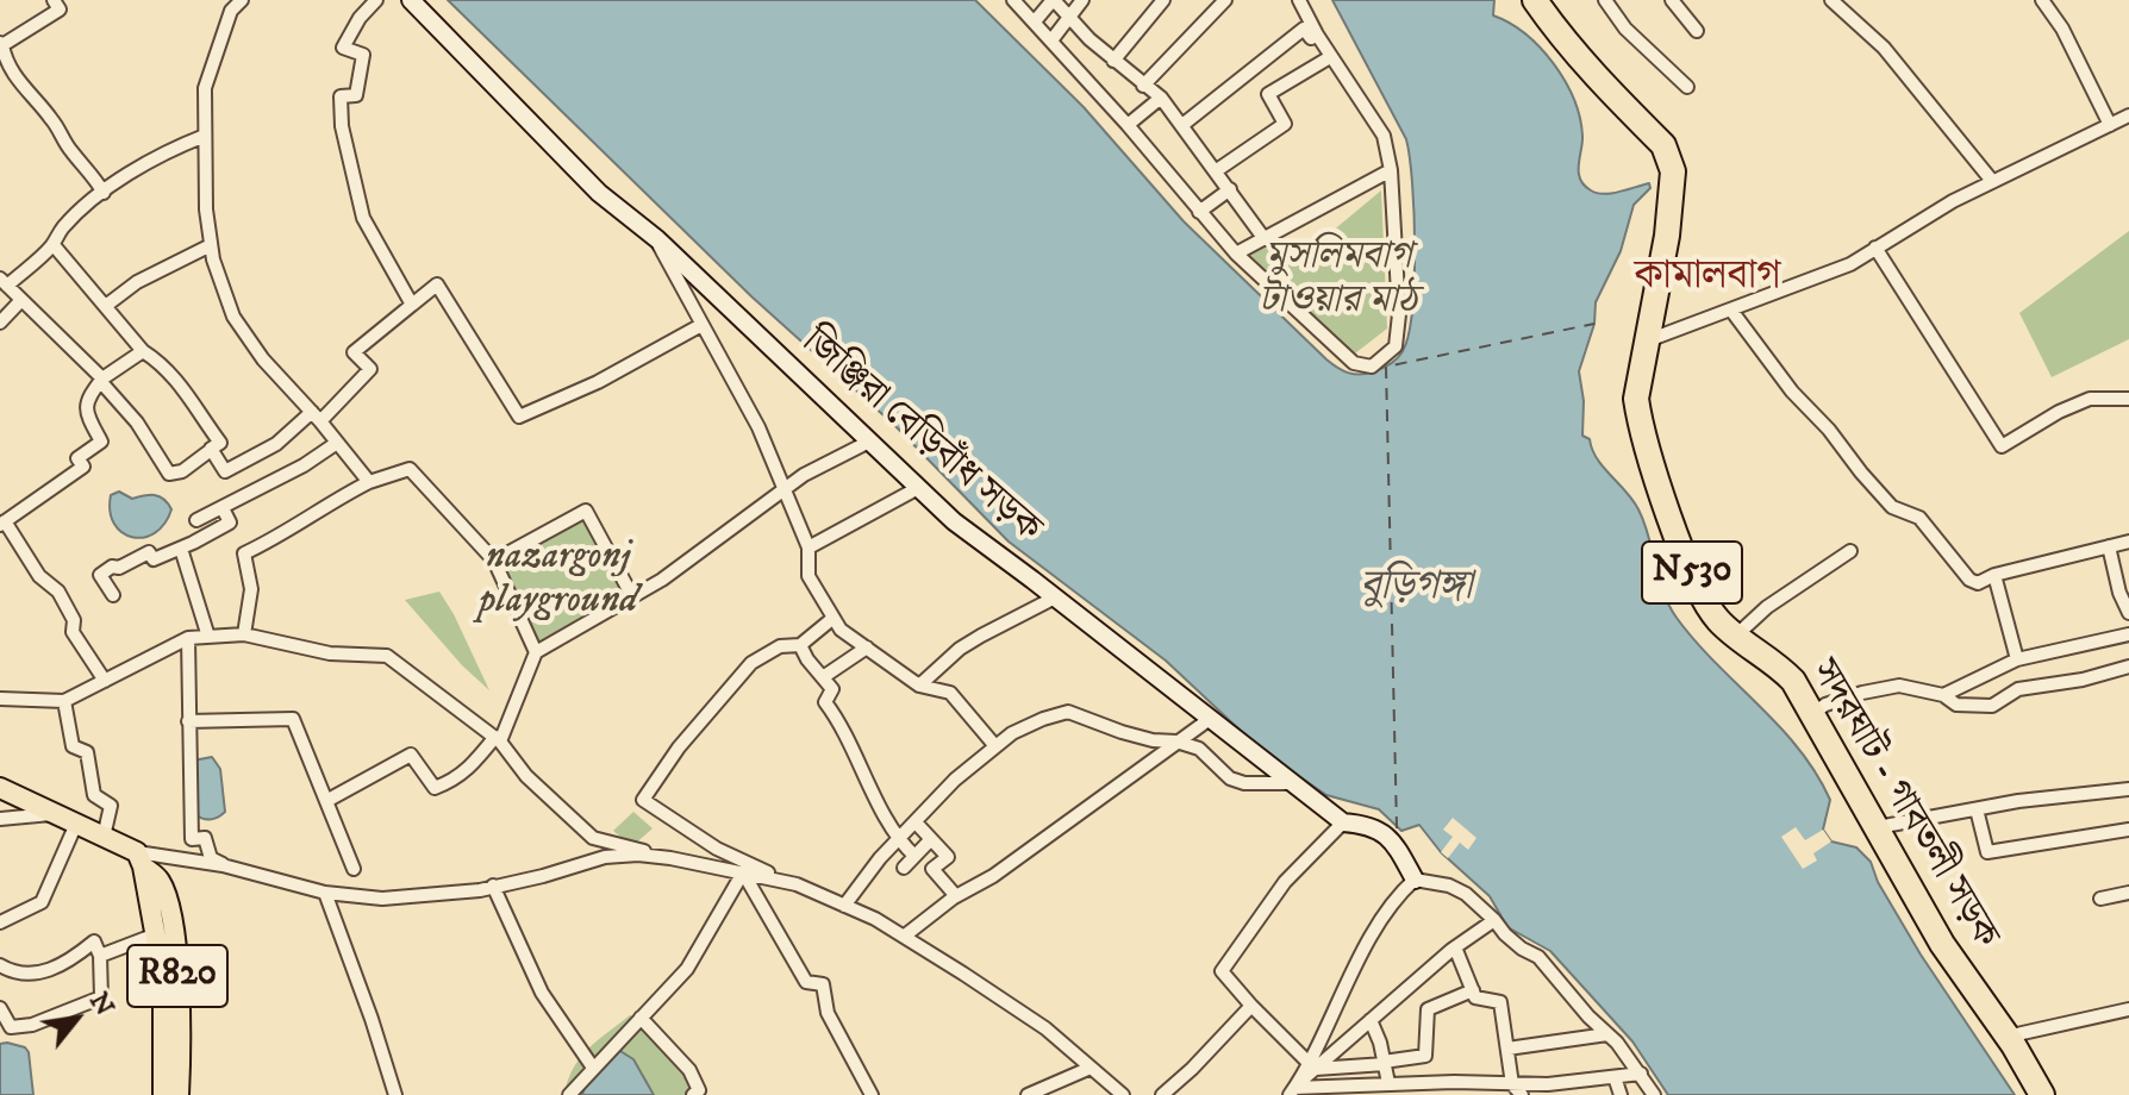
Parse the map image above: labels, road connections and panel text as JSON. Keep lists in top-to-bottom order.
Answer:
{
  "streets": {
    "highway": ["N530", "সদরঘাট - গাবতলী সড়ক"],
    "main road": ["R820"],
    "street": ["জিঞ্জিরা বেড়িবাঁধ সড়ক"]
  },
  "districts": ["কামালবাগ"],
  "water": ["বুড়িগঙ্গা"],
  "parks": ["মুসলিমবাগ টাওয়ার মাঠ", "nazargonj playground"],
  "north": "top right"
}
